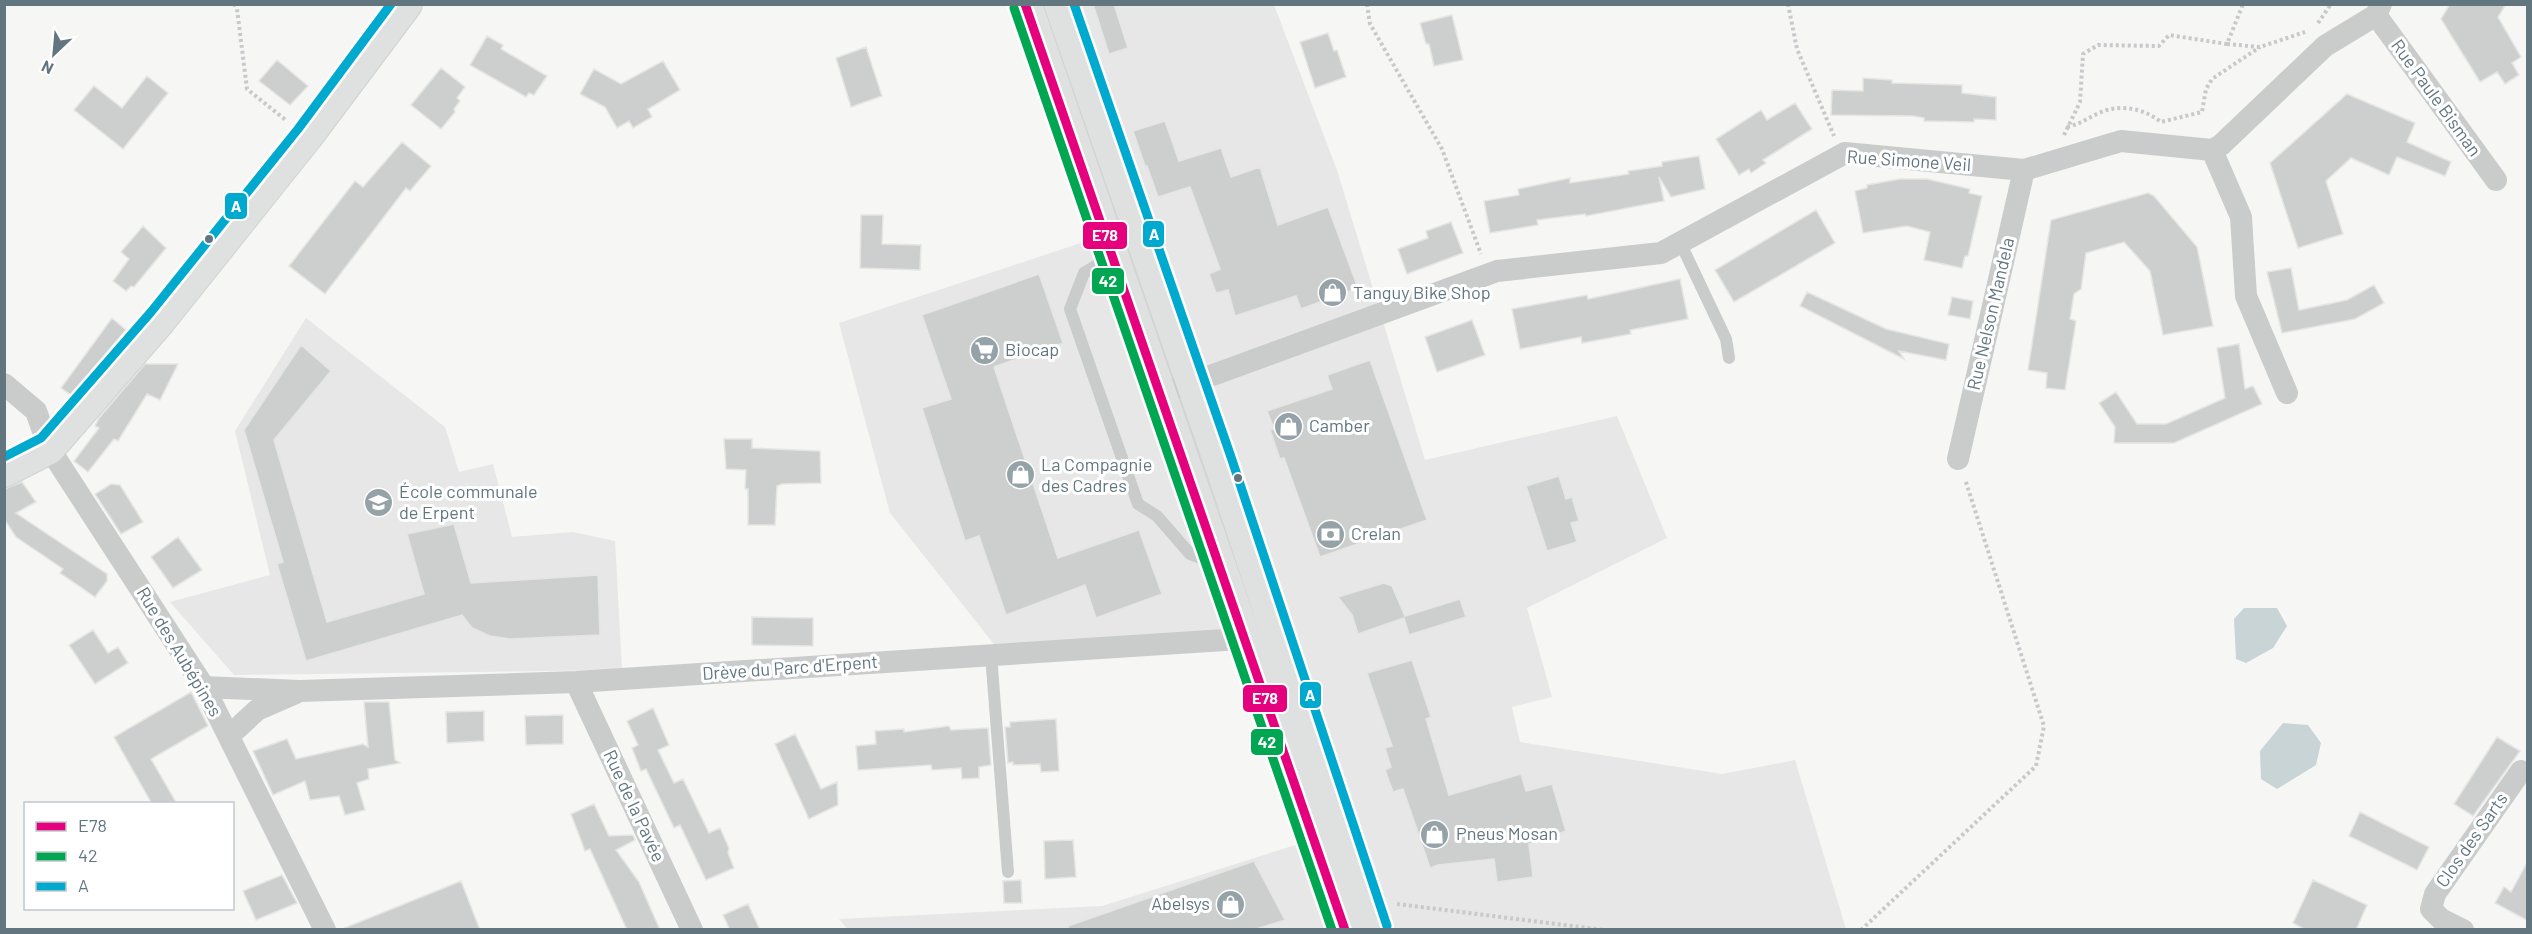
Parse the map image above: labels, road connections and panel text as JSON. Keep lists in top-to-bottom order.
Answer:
{
  "streets": {
    "street": [
      "Rue Paule Bisman",
      "Rue Simone Veil",
      "Rue Nelson Mandela",
      "Rue des Aubépines",
      "Drève du Parc d'Erpent",
      "Rue de la Pavée",
      "Clos des Sarts"
    ]
  },
  "crossings": [
    ["Rue Simone Veil", "Rue Nelson Mandela"],
    ["Rue des Aubépines", "Drève du Parc d'Erpent"],
    ["Drève du Parc d'Erpent", "Rue de la Pavée"]
  ],
  "places": {
    "shop": [
      "Tanguy Bike Shop",
      "Camber",
      "La Compagnie des Cadres",
      "Pneus Mosan",
      "Abelsys"
    ],
    "supermarket": ["Biocap"],
    "school or university": ["École communale de Erpent"],
    "bank": ["Crelan"]
  },
  "lines": ["transit line E78", "transit line A", "transit line 42"],
  "legend": ["E78", "42", "A"],
  "north": "bottom left"
}
